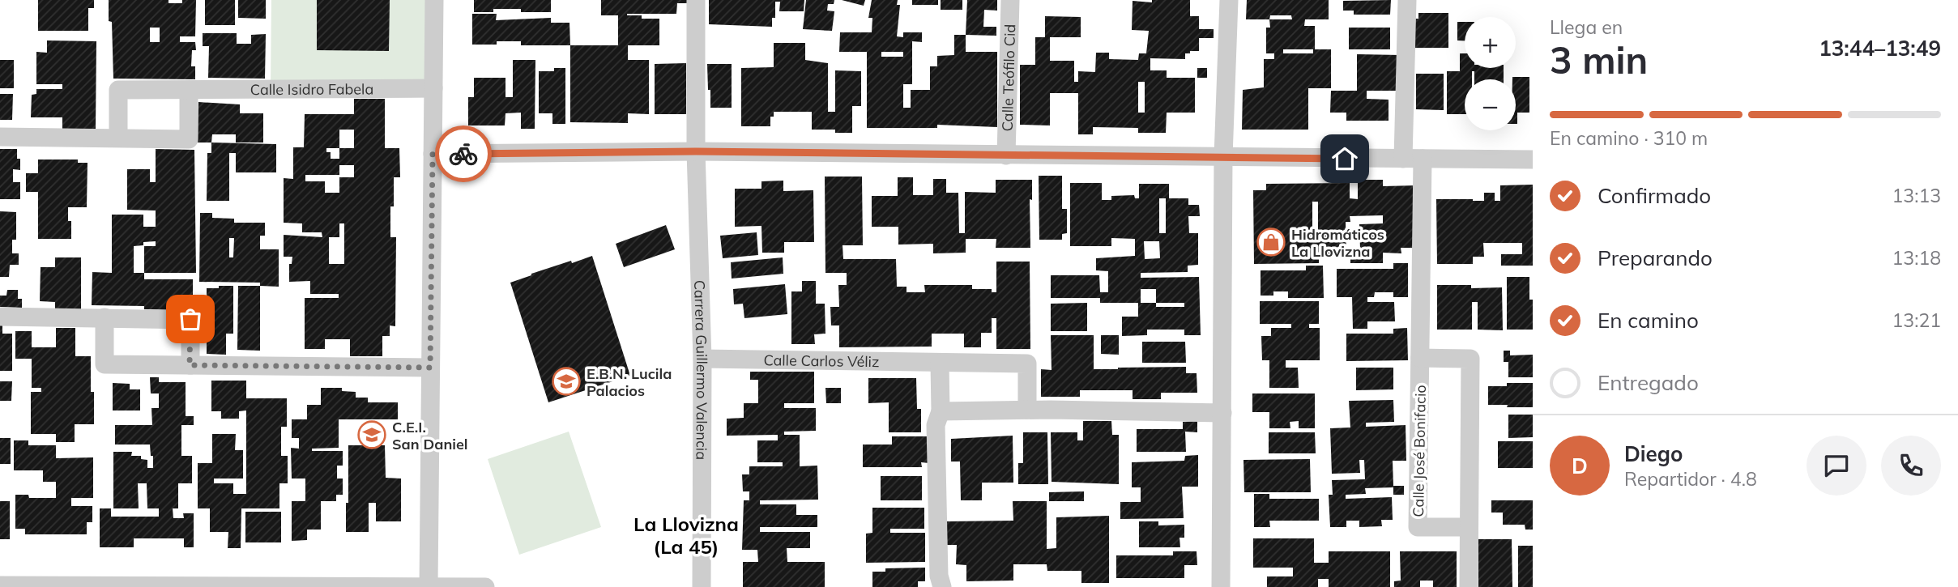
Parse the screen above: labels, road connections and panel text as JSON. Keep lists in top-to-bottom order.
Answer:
{
  "streets": {
    "street": [
      "Calle Teófilo Cid",
      "Calle Isidro Fabela",
      "Calle Carlos Véliz",
      "Carrera Guillermo Valencia",
      "Calle José Bonifacio"
    ]
  },
  "crossings": [
    ["Calle Carlos Véliz", "Carrera Guillermo Valencia"]
  ],
  "districts": ["La Llovizna (La 45)"],
  "places": {
    "shop": ["Hidromáticos La Llovizna"],
    "school or university": ["E.B.N. Lucila Palacios", "C.E.I. San Daniel"]
  },
  "page": {
    "heading": ["3 min", "Llega en", "13:44–13:49"],
    "panel": ["Diego", "Repartidor · 4.8"],
    "map_buttons": ["+", "−"],
    "bar": "En camino · 310 m",
    "list": [
      ["Confirmado", "13:13"],
      ["Preparando", "13:18"],
      ["En camino", "13:21"],
      "Entregado"
    ],
    "round": "D"
  }
}
